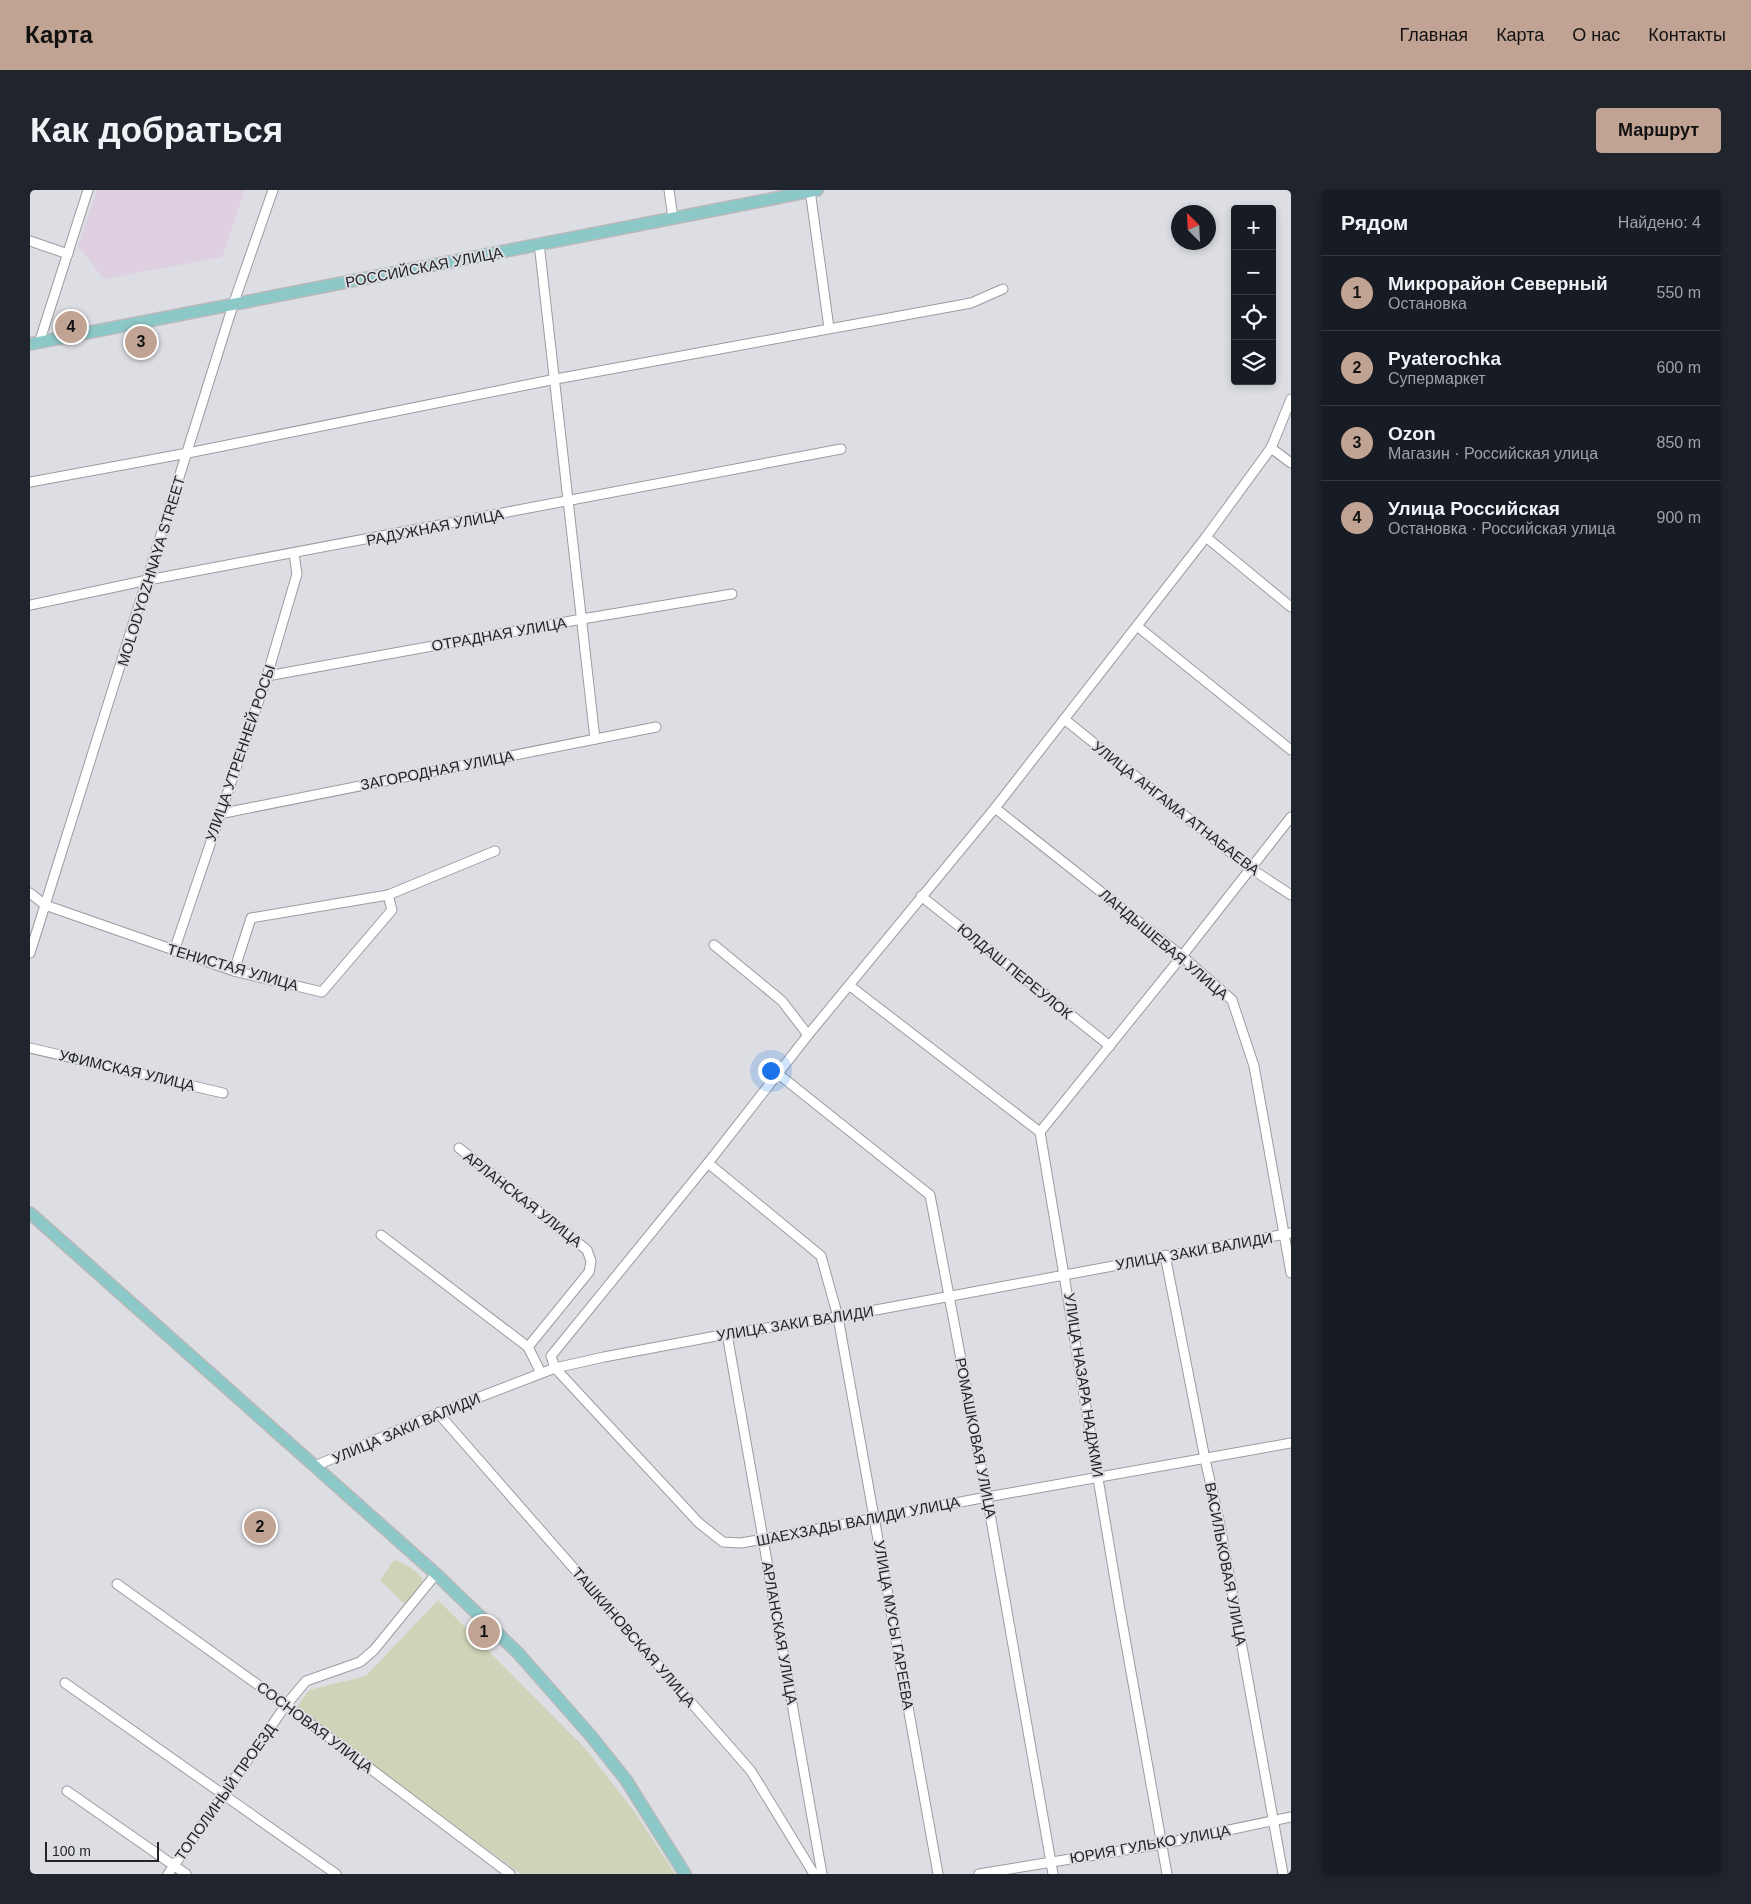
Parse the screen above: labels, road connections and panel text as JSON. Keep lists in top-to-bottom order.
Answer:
{
  "streets": {
    "main road": ["РОССИЙСКАЯ УЛИЦА"],
    "street": [
      "РАДУЖНАЯ УЛИЦА",
      "MOLODYOZHNAYA STREET",
      "ОТРАДНАЯ УЛИЦА",
      "УЛИЦА УТРЕННЕЙ РОСЫ",
      "ЗАГОРОДНАЯ УЛИЦА",
      "УЛИЦА АНГАМА АТНАБАЕВА",
      "ЛАНДЫШЕВАЯ УЛИЦА",
      "ТЕНИСТАЯ УЛИЦА",
      "ЮЛДАШ ПЕРЕУЛОК",
      "УФИМСКАЯ УЛИЦА",
      "АРЛАНСКАЯ УЛИЦА",
      "УЛИЦА ЗАКИ ВАЛИДИ",
      "УЛИЦА НАЗАРА НАДЖМИ",
      "РОМАШКОВАЯ УЛИЦА",
      "ШАЕХЗАДЫ ВАЛИДИ УЛИЦА",
      "ВАСИЛЬКОВАЯ УЛИЦА",
      "УЛИЦА МУСЫ ГАРЕЕВА",
      "ТАШКИНОВСКАЯ УЛИЦА",
      "СОСНОВАЯ УЛИЦА",
      "ТОПОЛИНЫЙ ПРОЕЗД",
      "ЮРИЯ ГУЛЬКО УЛИЦА"
    ]
  },
  "crossings": [
    ["РОССИЙСКАЯ УЛИЦА", "MOLODYOZHNAYA STREET"],
    ["РАДУЖНАЯ УЛИЦА", "MOLODYOZHNAYA STREET"],
    ["РАДУЖНАЯ УЛИЦА", "УЛИЦА УТРЕННЕЙ РОСЫ"],
    ["MOLODYOZHNAYA STREET", "ТЕНИСТАЯ УЛИЦА"],
    ["ОТРАДНАЯ УЛИЦА", "УЛИЦА УТРЕННЕЙ РОСЫ"],
    ["УЛИЦА УТРЕННЕЙ РОСЫ", "ЗАГОРОДНАЯ УЛИЦА"],
    ["УЛИЦА УТРЕННЕЙ РОСЫ", "ТЕНИСТАЯ УЛИЦА"],
    ["ЛАНДЫШЕВАЯ УЛИЦА", "УЛИЦА ЗАКИ ВАЛИДИ"],
    ["АРЛАНСКАЯ УЛИЦА", "УЛИЦА ЗАКИ ВАЛИДИ"],
    ["АРЛАНСКАЯ УЛИЦА", "ШАЕХЗАДЫ ВАЛИДИ УЛИЦА"],
    ["УЛИЦА ЗАКИ ВАЛИДИ", "УЛИЦА НАЗАРА НАДЖМИ"],
    ["УЛИЦА ЗАКИ ВАЛИДИ", "РОМАШКОВАЯ УЛИЦА"],
    ["УЛИЦА ЗАКИ ВАЛИДИ", "ШАЕХЗАДЫ ВАЛИДИ УЛИЦА"],
    ["УЛИЦА ЗАКИ ВАЛИДИ", "ВАСИЛЬКОВАЯ УЛИЦА"],
    ["УЛИЦА ЗАКИ ВАЛИДИ", "УЛИЦА МУСЫ ГАРЕЕВА"],
    ["УЛИЦА ЗАКИ ВАЛИДИ", "ТАШКИНОВСКАЯ УЛИЦА"],
    ["УЛИЦА НАЗАРА НАДЖМИ", "ШАЕХЗАДЫ ВАЛИДИ УЛИЦА"],
    ["УЛИЦА НАЗАРА НАДЖМИ", "ЮРИЯ ГУЛЬКО УЛИЦА"],
    ["РОМАШКОВАЯ УЛИЦА", "ШАЕХЗАДЫ ВАЛИДИ УЛИЦА"],
    ["РОМАШКОВАЯ УЛИЦА", "ЮРИЯ ГУЛЬКО УЛИЦА"],
    ["ШАЕХЗАДЫ ВАЛИДИ УЛИЦА", "ВАСИЛЬКОВАЯ УЛИЦА"],
    ["ШАЕХЗАДЫ ВАЛИДИ УЛИЦА", "УЛИЦА МУСЫ ГАРЕЕВА"],
    ["ВАСИЛЬКОВАЯ УЛИЦА", "ЮРИЯ ГУЛЬКО УЛИЦА"],
    ["СОСНОВАЯ УЛИЦА", "ТОПОЛИНЫЙ ПРОЕЗД"]
  ],
  "scale_bar": "100 m",
  "north": "top left",
  "page": {
    "header": "Карта",
    "nav": [
      "Главная",
      "Карта",
      "О нас",
      "Контакты"
    ],
    "buttons": "Маршрут",
    "title": "Как добраться",
    "heading": ["Рядом", "Найдено: 4"],
    "map_buttons": ["+", "−"],
    "list": [
      {
        "mark": "1",
        "name": "Микрорайон Северный",
        "note": "Остановка",
        "value": "550 m"
      },
      {
        "mark": "2",
        "name": "Pyaterochka",
        "note": "Супермаркет",
        "value": "600 m"
      },
      {
        "mark": "3",
        "name": "Ozon",
        "note": "Магазин · Российская улица",
        "value": "850 m"
      },
      {
        "mark": "4",
        "name": "Улица Российская",
        "note": "Остановка · Российская улица",
        "value": "900 m"
      }
    ],
    "pins": [
      "4",
      "3",
      "2",
      "1"
    ],
    "scale": "100 m"
  }
}
